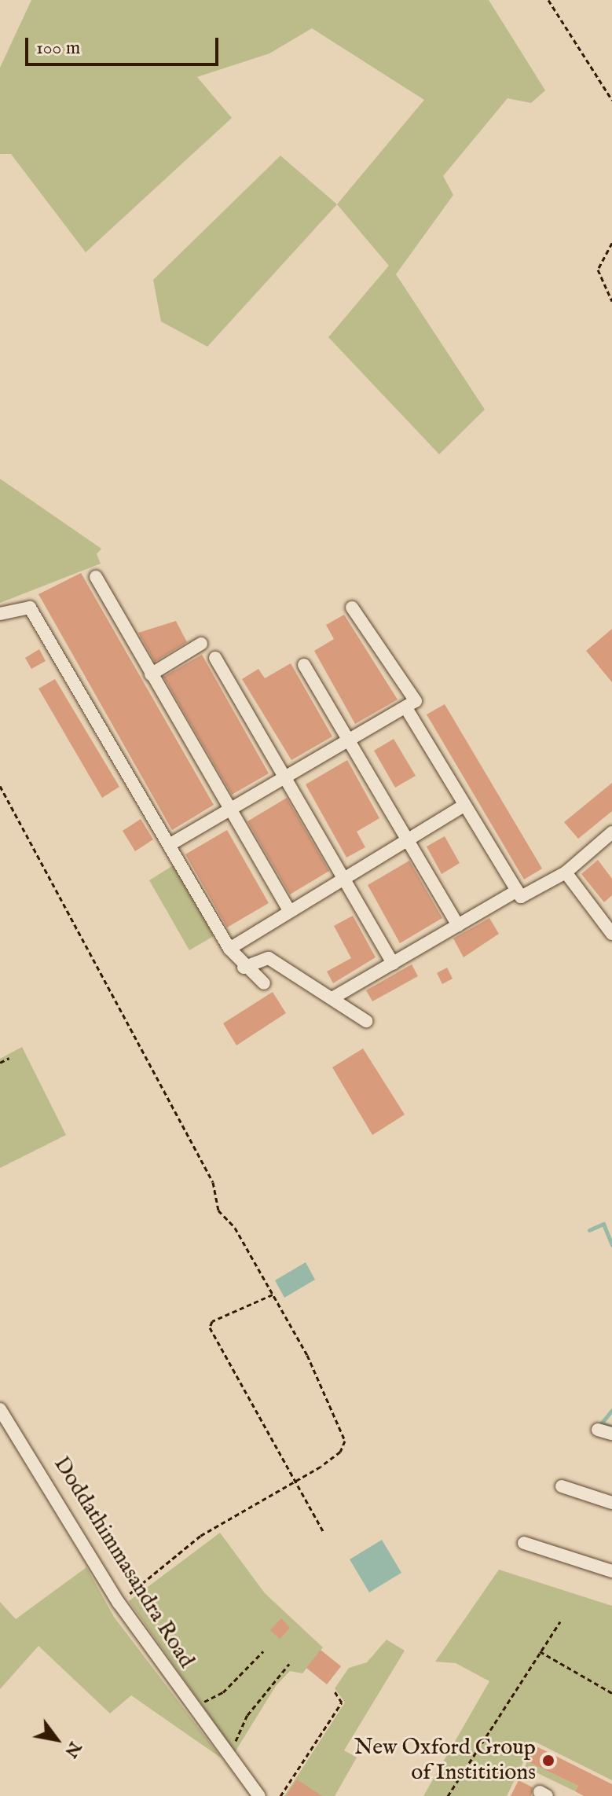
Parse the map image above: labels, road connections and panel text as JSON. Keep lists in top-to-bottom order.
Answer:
{
  "streets": {
    "street": ["Doddathimmasandra Road"]
  },
  "places": ["New Oxford Group of Instititions"],
  "scale_bar": "100 m",
  "north": "bottom right"
}
